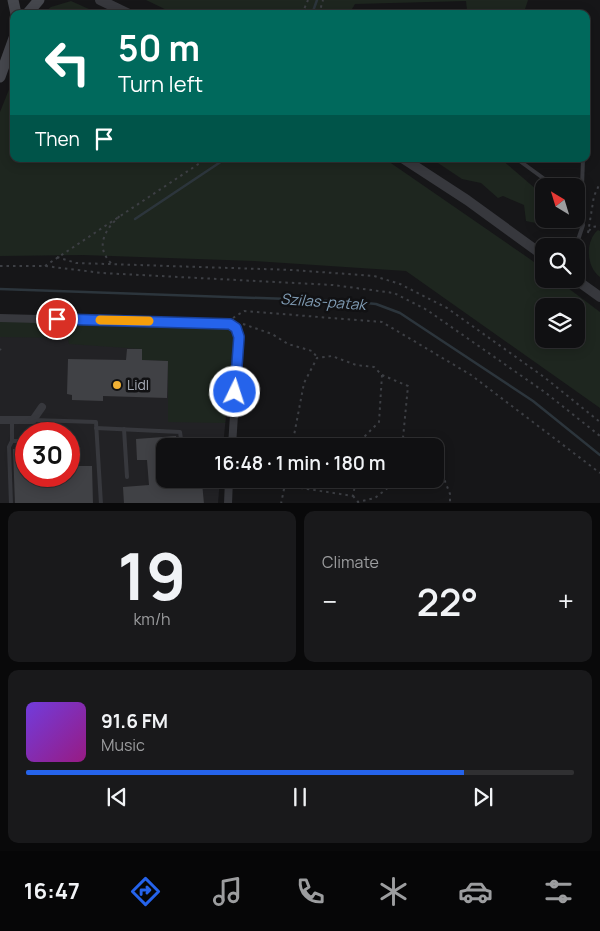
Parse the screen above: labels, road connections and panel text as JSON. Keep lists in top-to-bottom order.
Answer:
{
  "water": ["Szilas-patak"],
  "places": ["Lidl"],
  "north": "top left",
  "page": {
    "turn": ["50 m", "Turn left"],
    "then": "Then",
    "limit": "30",
    "trip": "16:48 · 1 min · 180 m",
    "tile": [
      ["19", "km/h"],
      "Climate"
    ],
    "heat": ["−", "22°", "+"],
    "song": ["91.6 FM", "Music"],
    "tabs": "16:47"
  }
}
